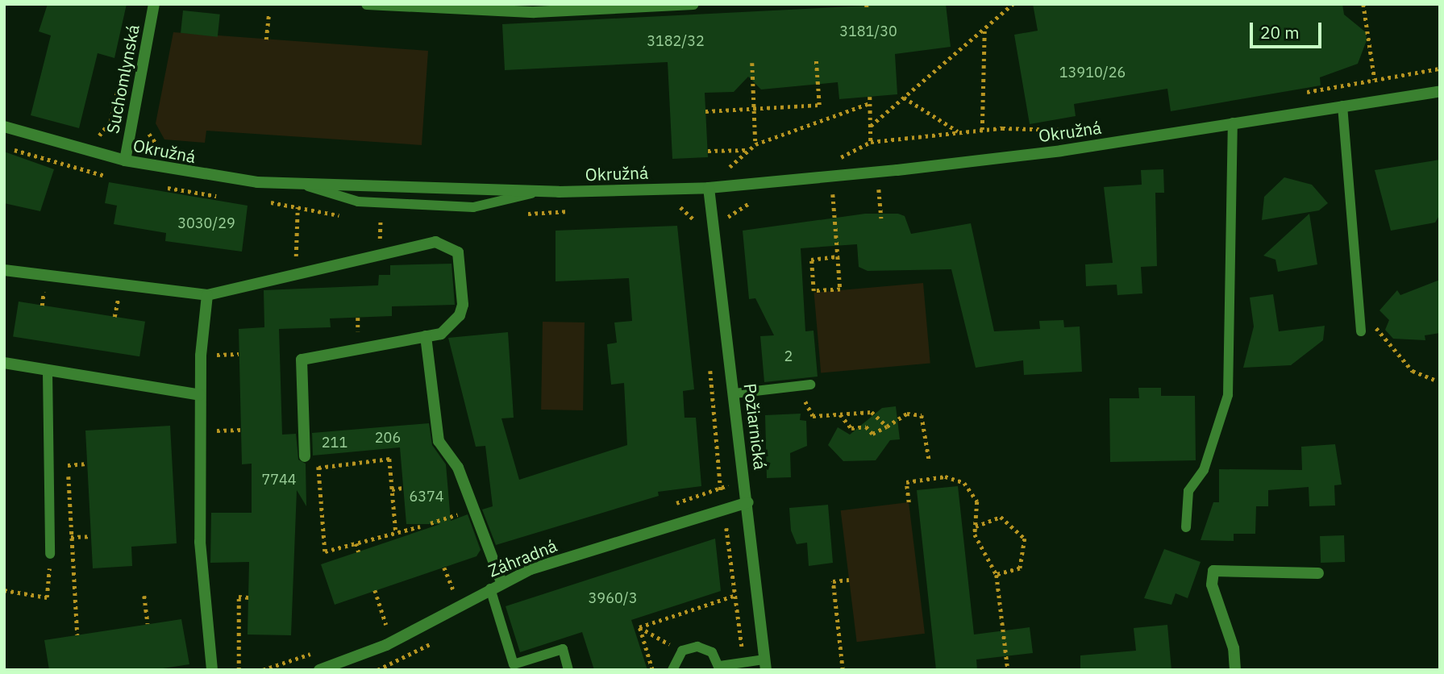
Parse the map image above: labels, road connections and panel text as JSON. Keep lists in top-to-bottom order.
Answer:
{
  "streets": {
    "street": [
      "Suchomlynská",
      "Okružná",
      "Požiarnická",
      "Záhradná"
    ]
  },
  "crossings": [
    ["Suchomlynská", "Okružná"],
    ["Okružná", "Požiarnická"],
    ["Požiarnická", "Záhradná"]
  ],
  "house_numbers": [
    "3181/30",
    "3182/32",
    "13910/26",
    "3030/29",
    "2",
    "206",
    "211",
    "7744",
    "6374",
    "3960/3"
  ],
  "scale_bar": "20 m"
}
